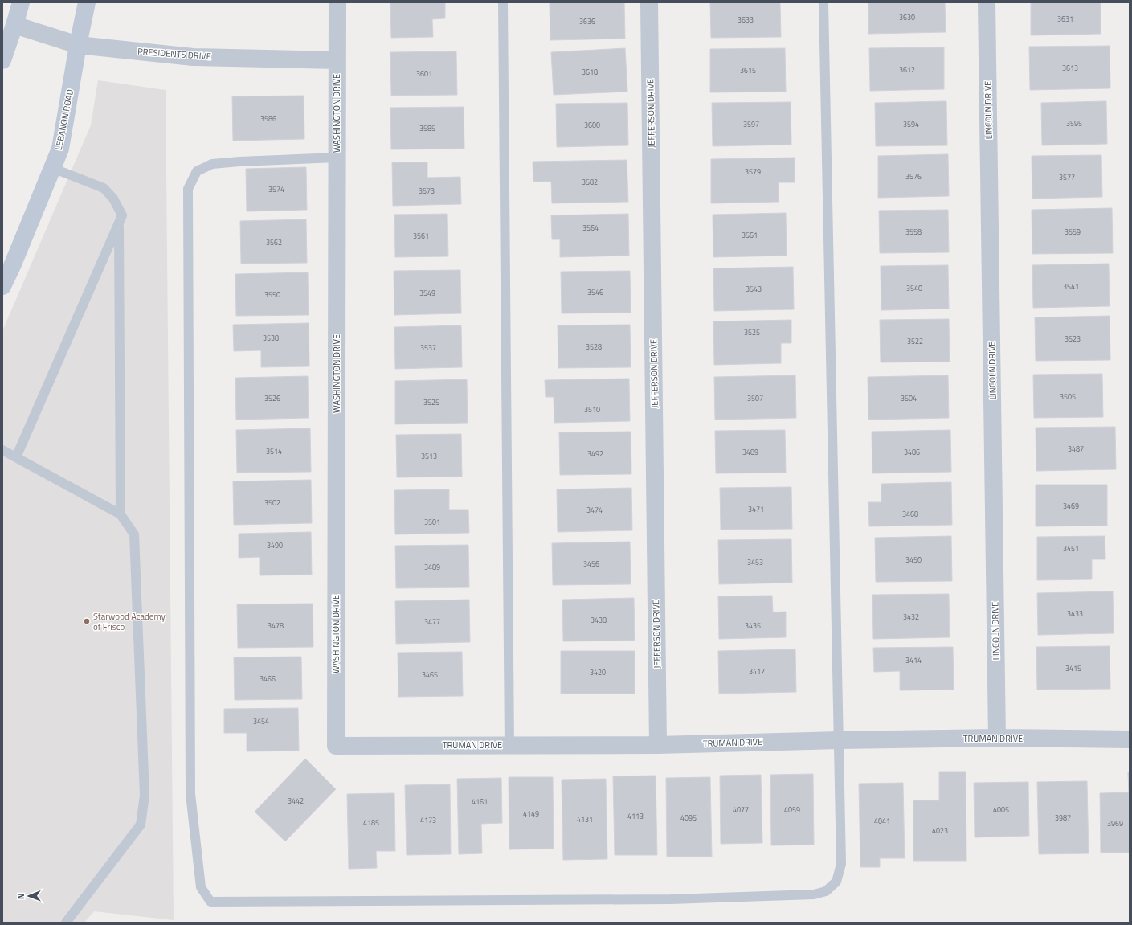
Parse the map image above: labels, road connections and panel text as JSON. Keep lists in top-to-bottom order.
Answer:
{
  "streets": {
    "main road": ["LEBANON ROAD"],
    "street": [
      "PRESIDENTS DRIVE",
      "LINCOLN DRIVE",
      "WASHINGTON DRIVE",
      "JEFFERSON DRIVE",
      "TRUMAN DRIVE"
    ]
  },
  "crossings": [
    ["PRESIDENTS DRIVE", "WASHINGTON DRIVE"],
    ["PRESIDENTS DRIVE", "LEBANON ROAD"],
    ["LINCOLN DRIVE", "TRUMAN DRIVE"],
    ["WASHINGTON DRIVE", "TRUMAN DRIVE"],
    ["JEFFERSON DRIVE", "TRUMAN DRIVE"]
  ],
  "places": ["Starwood Academy of Frisco"],
  "house_numbers": [
    "3630",
    "3631",
    "3633",
    "3636",
    "3613",
    "3612",
    "3615",
    "3618",
    "3601",
    "3586",
    "3595",
    "3597",
    "3594",
    "3600",
    "3585",
    "3579",
    "3576",
    "3577",
    "3582",
    "3574",
    "3573",
    "3564",
    "3558",
    "3559",
    "3561",
    "3561",
    "3562",
    "3541",
    "3540",
    "3543",
    "3546",
    "3549",
    "3550",
    "3525",
    "3538",
    "3523",
    "3522",
    "3528",
    "3537",
    "3505",
    "3526",
    "3507",
    "3504",
    "3525",
    "3510",
    "3487",
    "3514",
    "3489",
    "3486",
    "3492",
    "3513",
    "3502",
    "3469",
    "3471",
    "3474",
    "3468",
    "3501",
    "3490",
    "3451",
    "3450",
    "3453",
    "3456",
    "3489",
    "3433",
    "3432",
    "3438",
    "3477",
    "3478",
    "3435",
    "3414",
    "3415",
    "3417",
    "3420",
    "3465",
    "3466",
    "3454",
    "3442",
    "4161",
    "4077",
    "4059",
    "4005",
    "4149",
    "4113",
    "4095",
    "3987",
    "4131",
    "4173",
    "4041",
    "4185",
    "3969",
    "4023"
  ],
  "north": "left"
}
